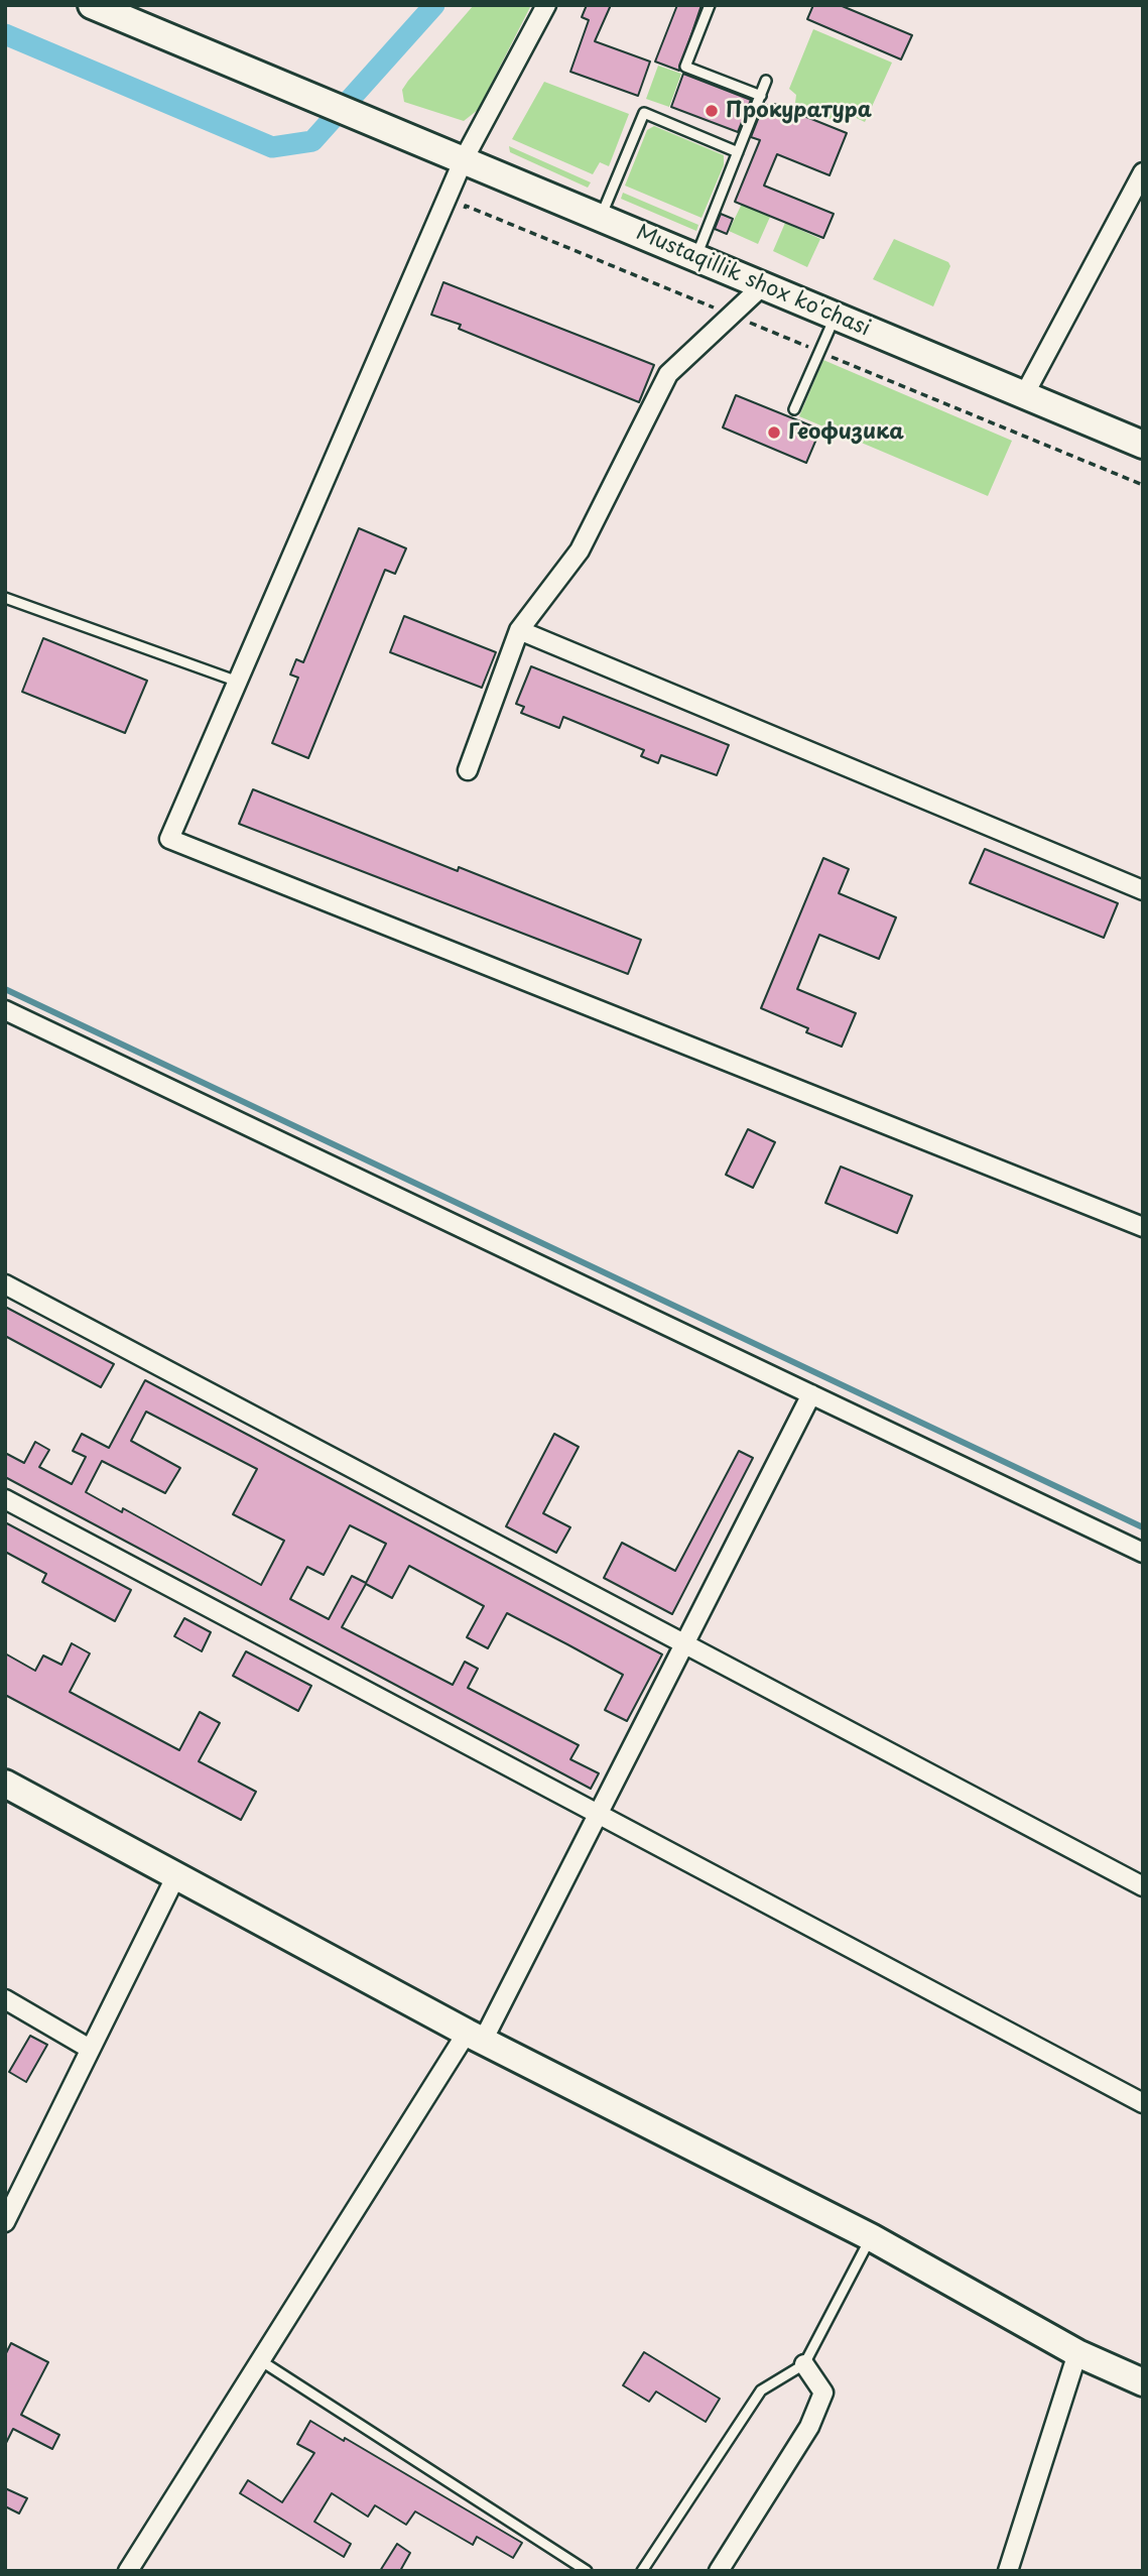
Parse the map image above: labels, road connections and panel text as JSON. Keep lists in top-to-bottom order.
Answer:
{
  "streets": {
    "street": ["Mustaqillik shox ko'chasi"]
  },
  "places": ["Прокуратура", "Геофизика"]
}
